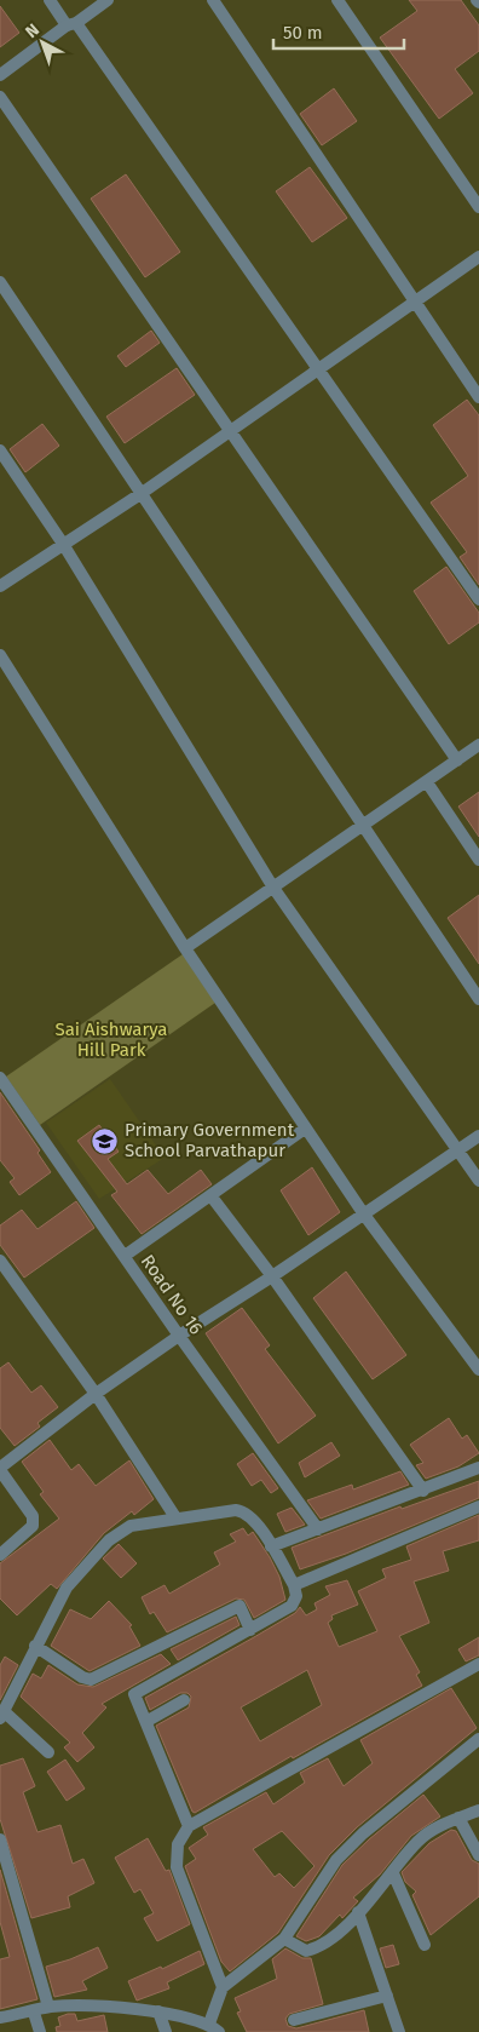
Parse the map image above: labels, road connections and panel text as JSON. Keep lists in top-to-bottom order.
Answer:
{
  "streets": {
    "street": ["Road No 16"]
  },
  "parks": ["Sai Aishwarya Hill Park"],
  "places": {
    "school or university": ["Primary Government School Parvathapur"]
  },
  "scale_bar": "50 m",
  "north": "top left"
}
